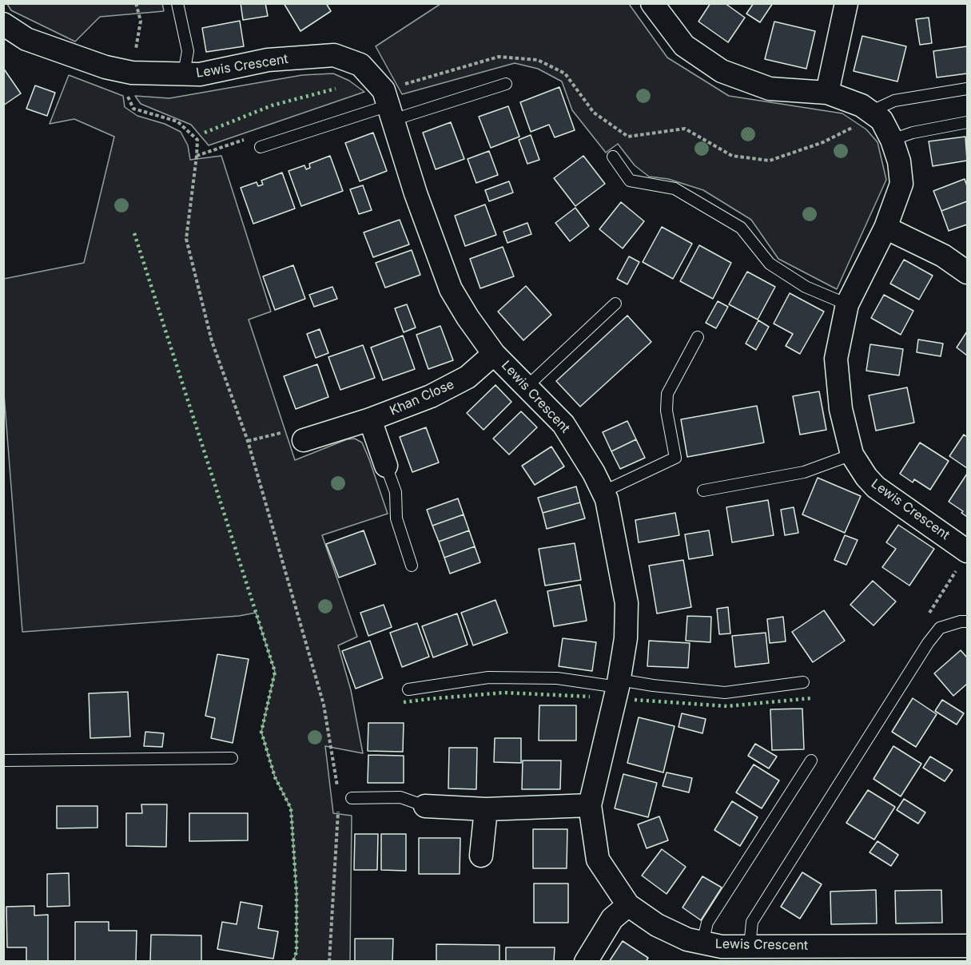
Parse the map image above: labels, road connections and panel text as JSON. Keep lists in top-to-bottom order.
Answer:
{
  "streets": {
    "street": ["Lewis Crescent", "Khan Close"]
  },
  "crossings": [
    ["Lewis Crescent", "Khan Close"]
  ]
}
